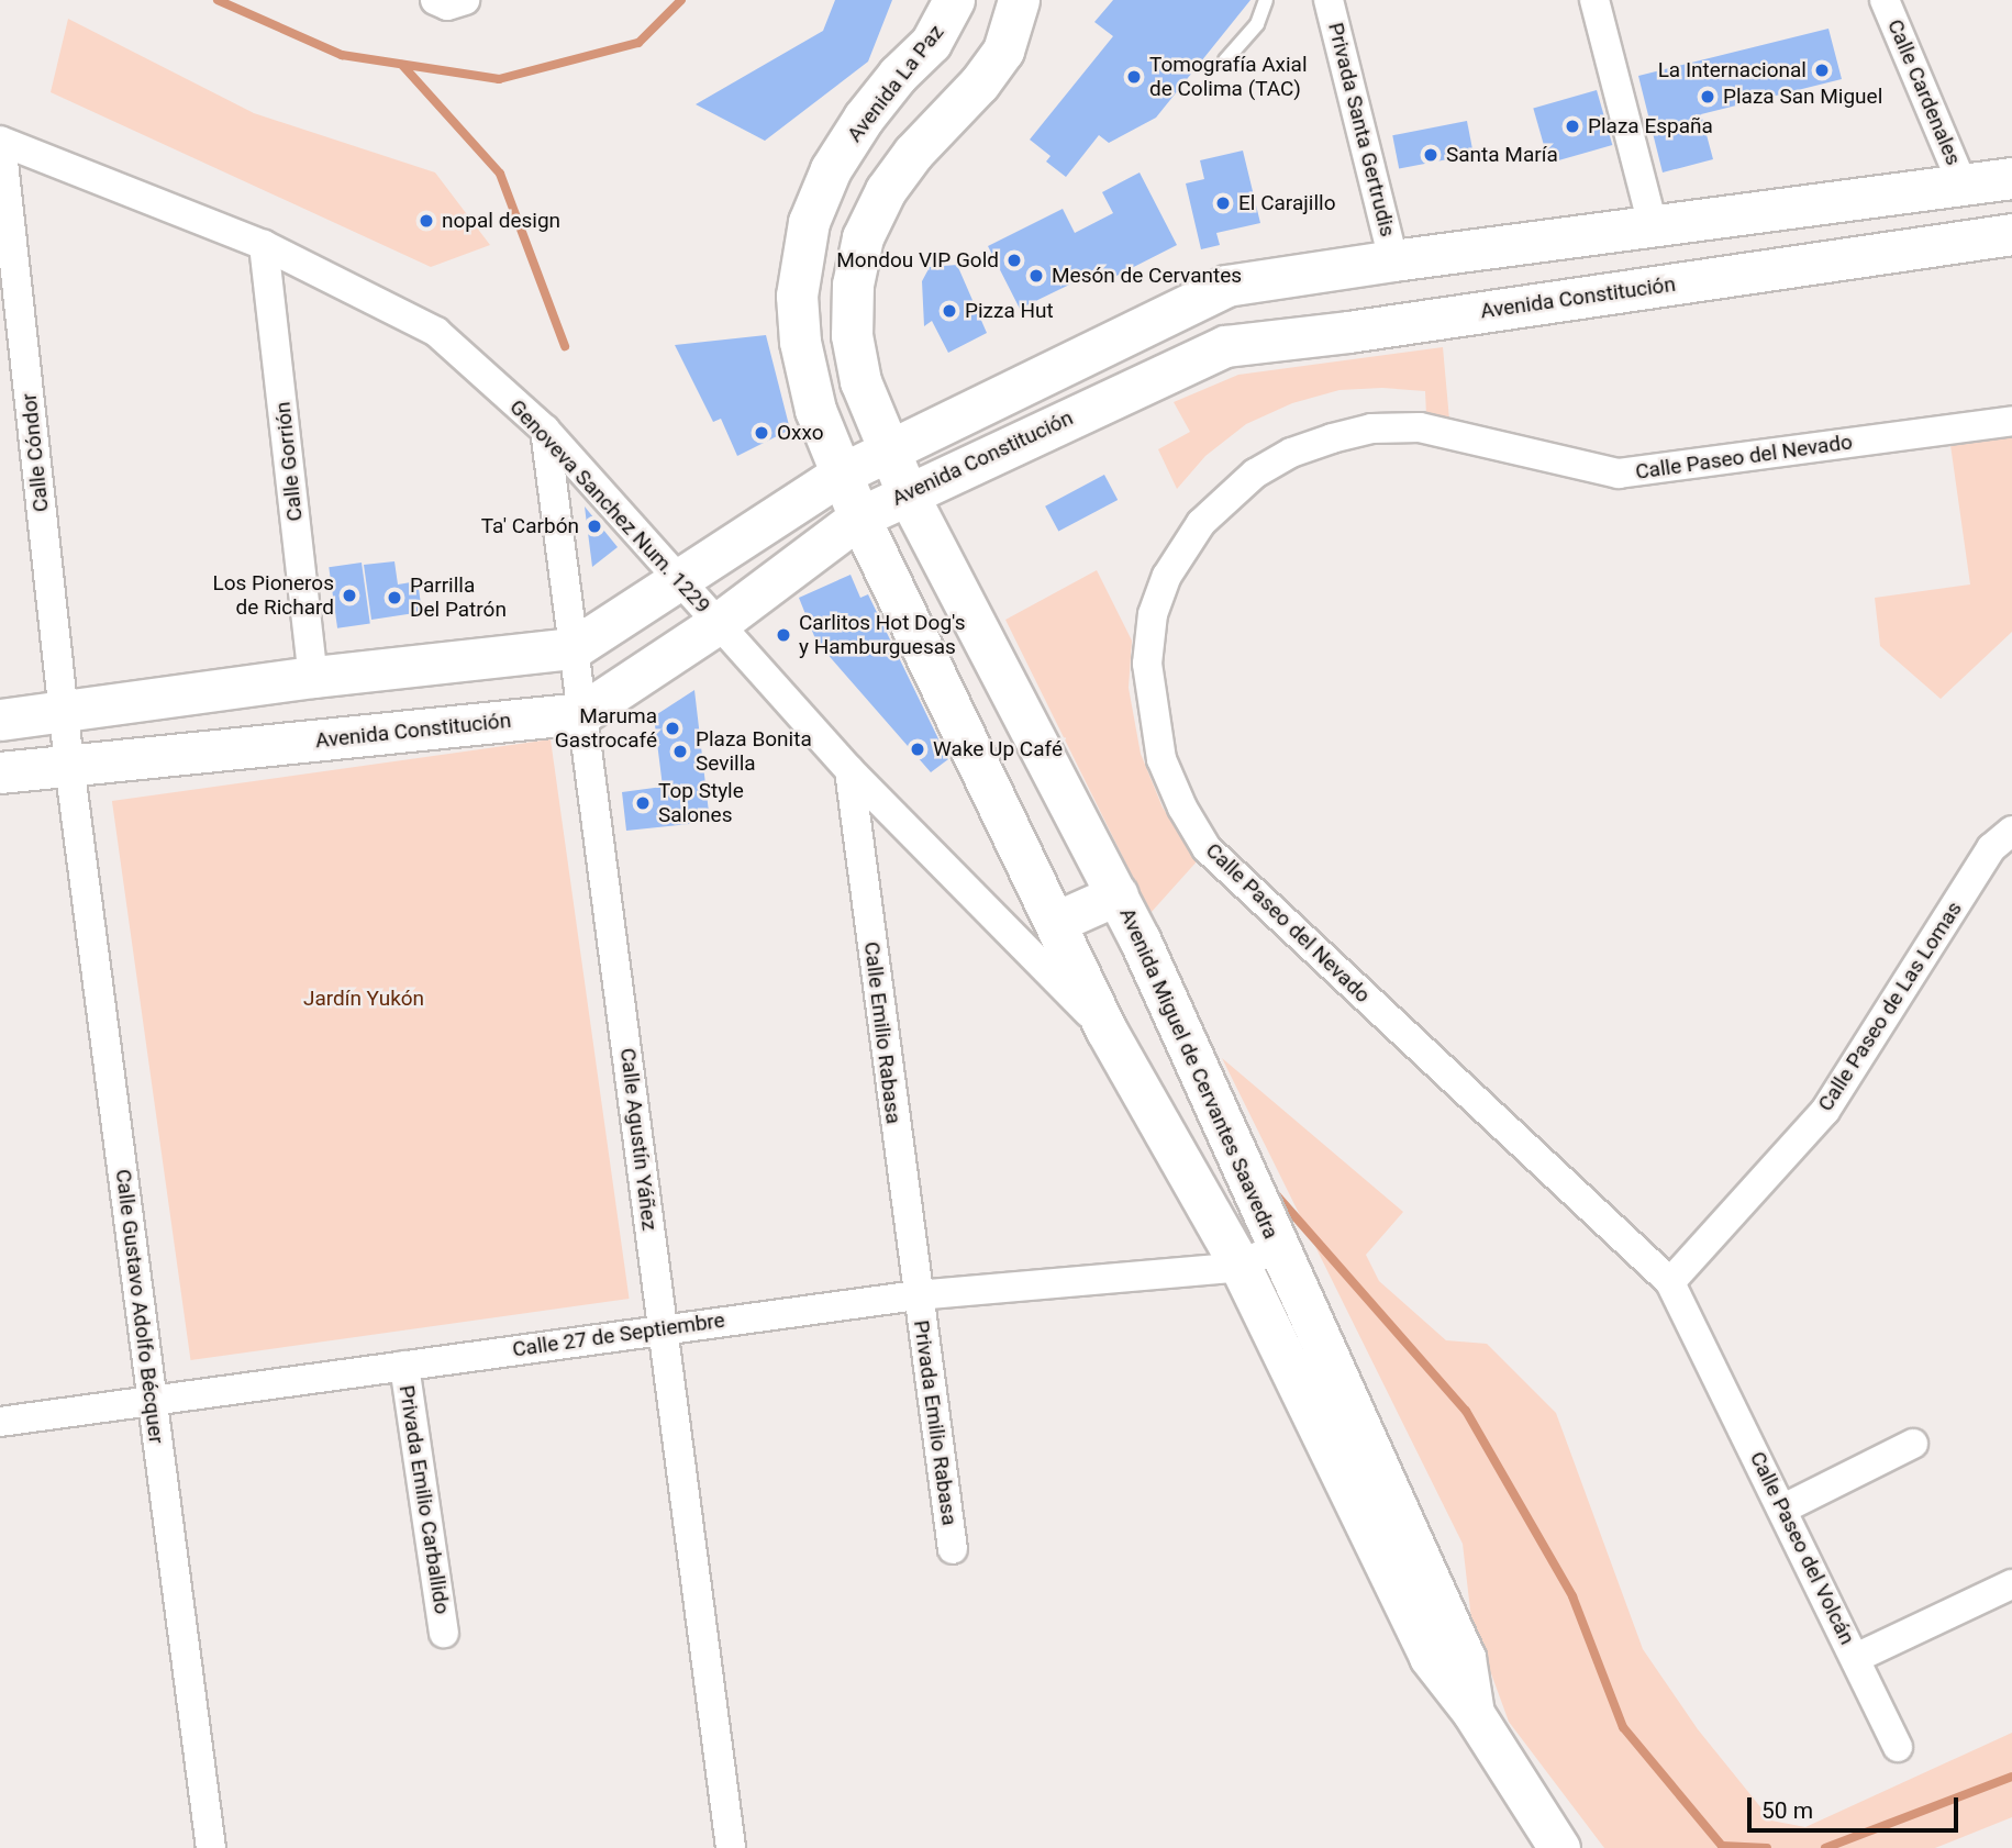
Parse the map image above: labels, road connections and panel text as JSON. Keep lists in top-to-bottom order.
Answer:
{
  "streets": {
    "street": [
      "Avenida La Paz",
      "Calle Cardenales",
      "Privada Santa Gertrudis",
      "Avenida Constitución",
      "Calle Cóndor",
      "Calle Paseo del Nevado",
      "Calle Gorrión",
      "Genoveva Sanchez Num. 1229",
      "Calle Paseo de Las Lomas",
      "Calle Emilio Rabasa",
      "Avenida Miguel de Cervantes Saavedra",
      "Calle Agustín Yáñez",
      "Calle Gustavo Adolfo Bécquer",
      "Calle 27 de Septiembre",
      "Privada Emilio Rabasa",
      "Privada Emilio Carballido",
      "Calle Paseo del Volcán"
    ]
  },
  "crossings": [
    ["Avenida La Paz", "Avenida Miguel de Cervantes Saavedra"],
    ["Avenida Constitución", "Calle Cóndor"],
    ["Avenida Constitución", "Genoveva Sanchez Num. 1229"],
    ["Avenida Constitución", "Avenida Miguel de Cervantes Saavedra"],
    ["Avenida Constitución", "Calle Agustín Yáñez"],
    ["Avenida Constitución", "Calle Gustavo Adolfo Bécquer"],
    ["Calle Cóndor", "Genoveva Sanchez Num. 1229"],
    ["Calle Cóndor", "Calle Gustavo Adolfo Bécquer"],
    ["Calle Paseo del Nevado", "Calle Paseo de Las Lomas"],
    ["Calle Paseo del Nevado", "Calle Paseo del Volcán"],
    ["Calle Gorrión", "Genoveva Sanchez Num. 1229"],
    ["Genoveva Sanchez Num. 1229", "Calle Emilio Rabasa"],
    ["Genoveva Sanchez Num. 1229", "Avenida Miguel de Cervantes Saavedra"],
    ["Genoveva Sanchez Num. 1229", "Calle Agustín Yáñez"],
    ["Calle Paseo de Las Lomas", "Calle Paseo del Volcán"],
    ["Calle Emilio Rabasa", "Calle 27 de Septiembre"],
    ["Calle Emilio Rabasa", "Privada Emilio Rabasa"],
    ["Avenida Miguel de Cervantes Saavedra", "Calle 27 de Septiembre"],
    ["Calle Agustín Yáñez", "Calle 27 de Septiembre"],
    ["Calle Gustavo Adolfo Bécquer", "Calle 27 de Septiembre"],
    ["Calle 27 de Septiembre", "Privada Emilio Rabasa"],
    ["Calle 27 de Septiembre", "Privada Emilio Carballido"]
  ],
  "parks": ["Jardín Yukón"],
  "places": [
    "La Internacional",
    "Tomografía Axial de Colima (TAC)",
    "Plaza San Miguel",
    "Plaza España",
    "Santa María",
    "El Carajillo",
    "nopal design",
    "Mondou VIP Gold",
    "Mesón de Cervantes",
    "Pizza Hut",
    "Oxxo",
    "Ta' Carbón",
    "Los Pioneros de Richard",
    "Parrilla Del Patrón",
    "Carlitos Hot Dog's y Hamburguesas",
    "Maruma Gastrocafé",
    "Wake Up Café",
    "Plaza Bonita Sevilla",
    "Top Style Salones"
  ],
  "scale_bar": "50 m"
}
